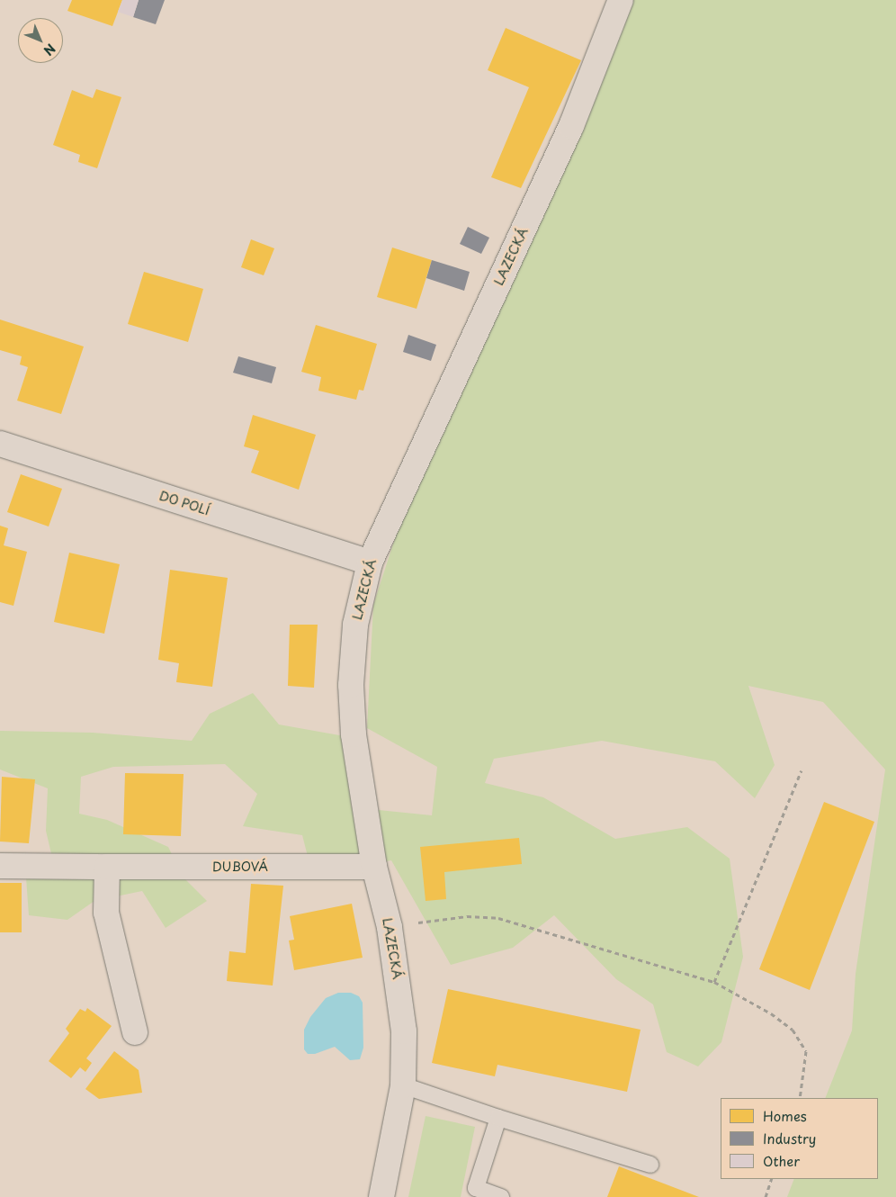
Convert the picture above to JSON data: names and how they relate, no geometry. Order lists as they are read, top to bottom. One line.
{"streets":{"street":["LAZECKÁ","DO POLÍ","DUBOVÁ"]},"crossings":[["LAZECKÁ","DO POLÍ"],["LAZECKÁ","DUBOVÁ"]],"legend":["Homes","Industry","Other"],"north":"bottom right"}
